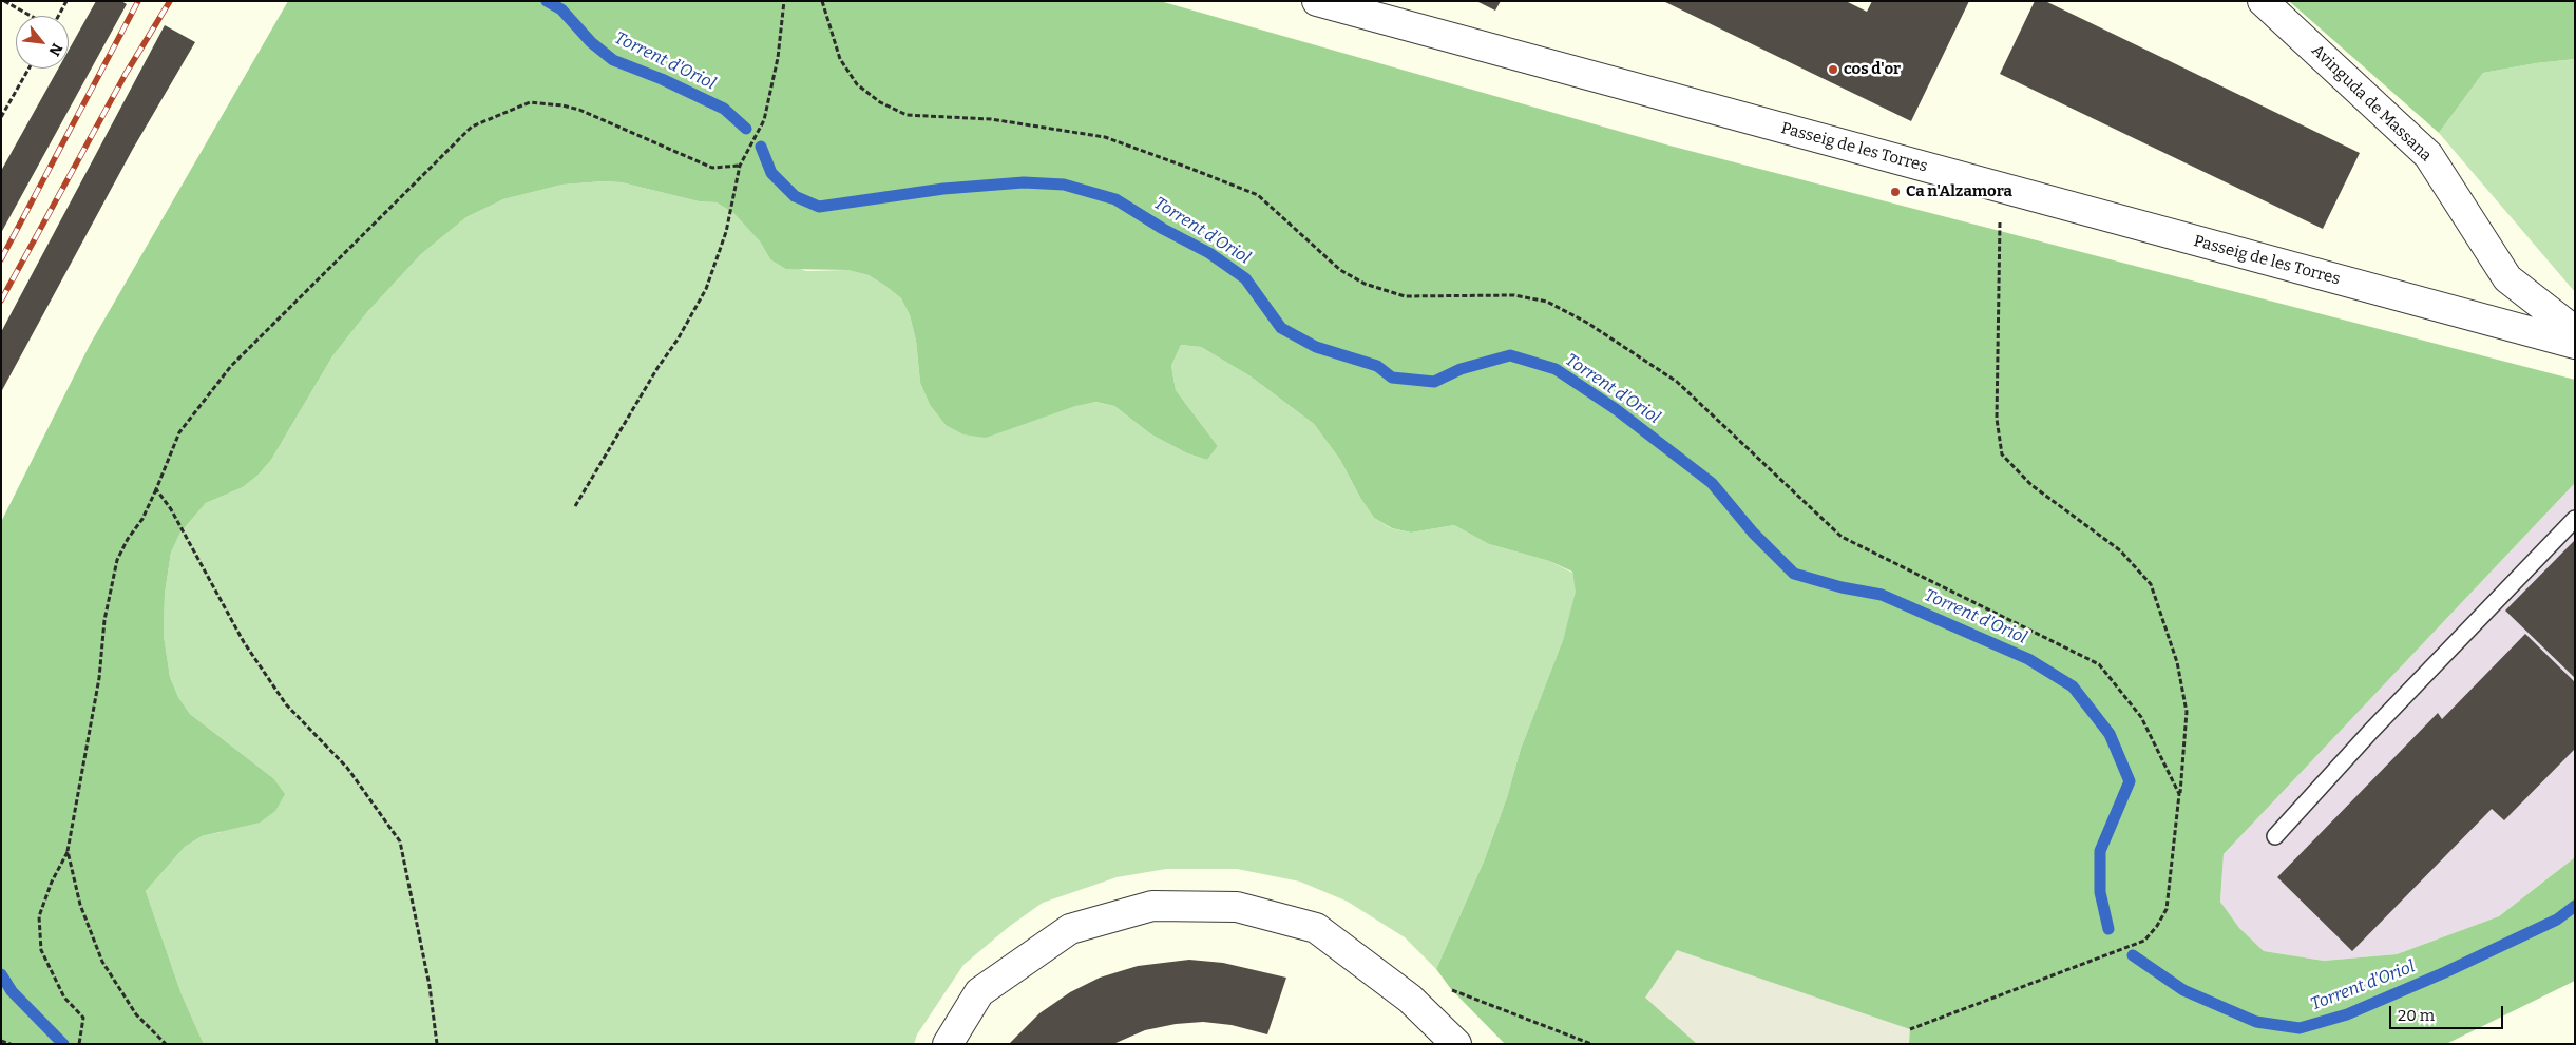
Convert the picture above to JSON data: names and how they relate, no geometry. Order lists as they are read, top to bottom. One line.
{"streets":{"street":["Avinguda de Massana","Passeig de les Torres"]},"water":["Torrent d'Oriol"],"places":["cos d'or","Ca n'Alzamora"],"scale_bar":"20 m","north":"bottom right"}
